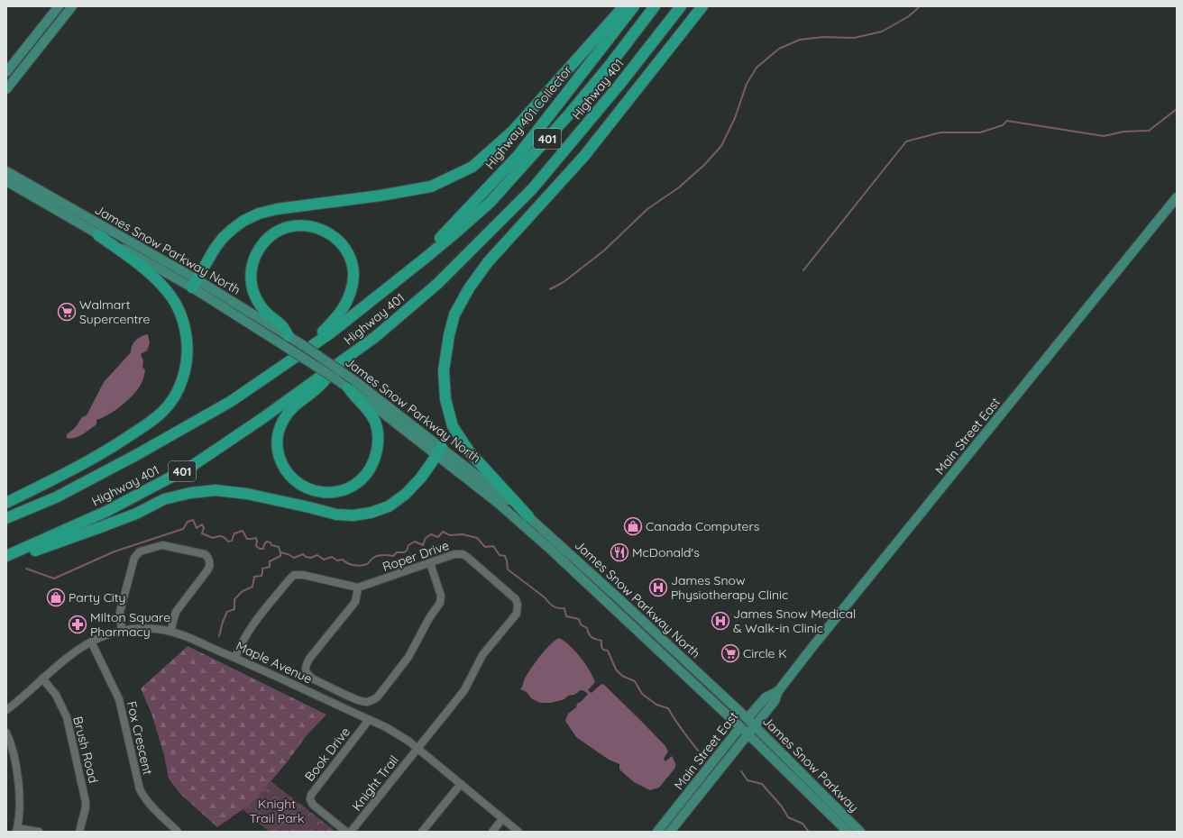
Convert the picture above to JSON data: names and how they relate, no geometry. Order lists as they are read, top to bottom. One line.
{"streets":{"highway":["Highway 401","Highway 401 Collector","401"],"main road":["James Snow Parkway North","Main Street East","James Snow Parkway"],"street":["Roper Drive","Maple Avenue","Fox Crescent","Brush Road","Book Drive","Knight Trail"]},"crossings":[["Highway 401","Highway 401 Collector"],["Highway 401","401"],["Highway 401 Collector","401"],["James Snow Parkway North","Main Street East"],["James Snow Parkway North","James Snow Parkway"],["Main Street East","James Snow Parkway"],["Roper Drive","Maple Avenue"],["Roper Drive","Knight Trail"],["Maple Avenue","Fox Crescent"],["Maple Avenue","Brush Road"],["Maple Avenue","Book Drive"],["Maple Avenue","Knight Trail"]],"parks":["Knight Trail Park"],"places":{"supermarket":["Walmart Supercentre","Circle K"],"shop":["Canada Computers","Party City"],"restaurant":["McDonald's"],"hospital":["James Snow Physiotherapy Clinic","James Snow Medical & Walk-in Clinic"],"pharmacy":["MIlton Square Pharmacy"]}}
